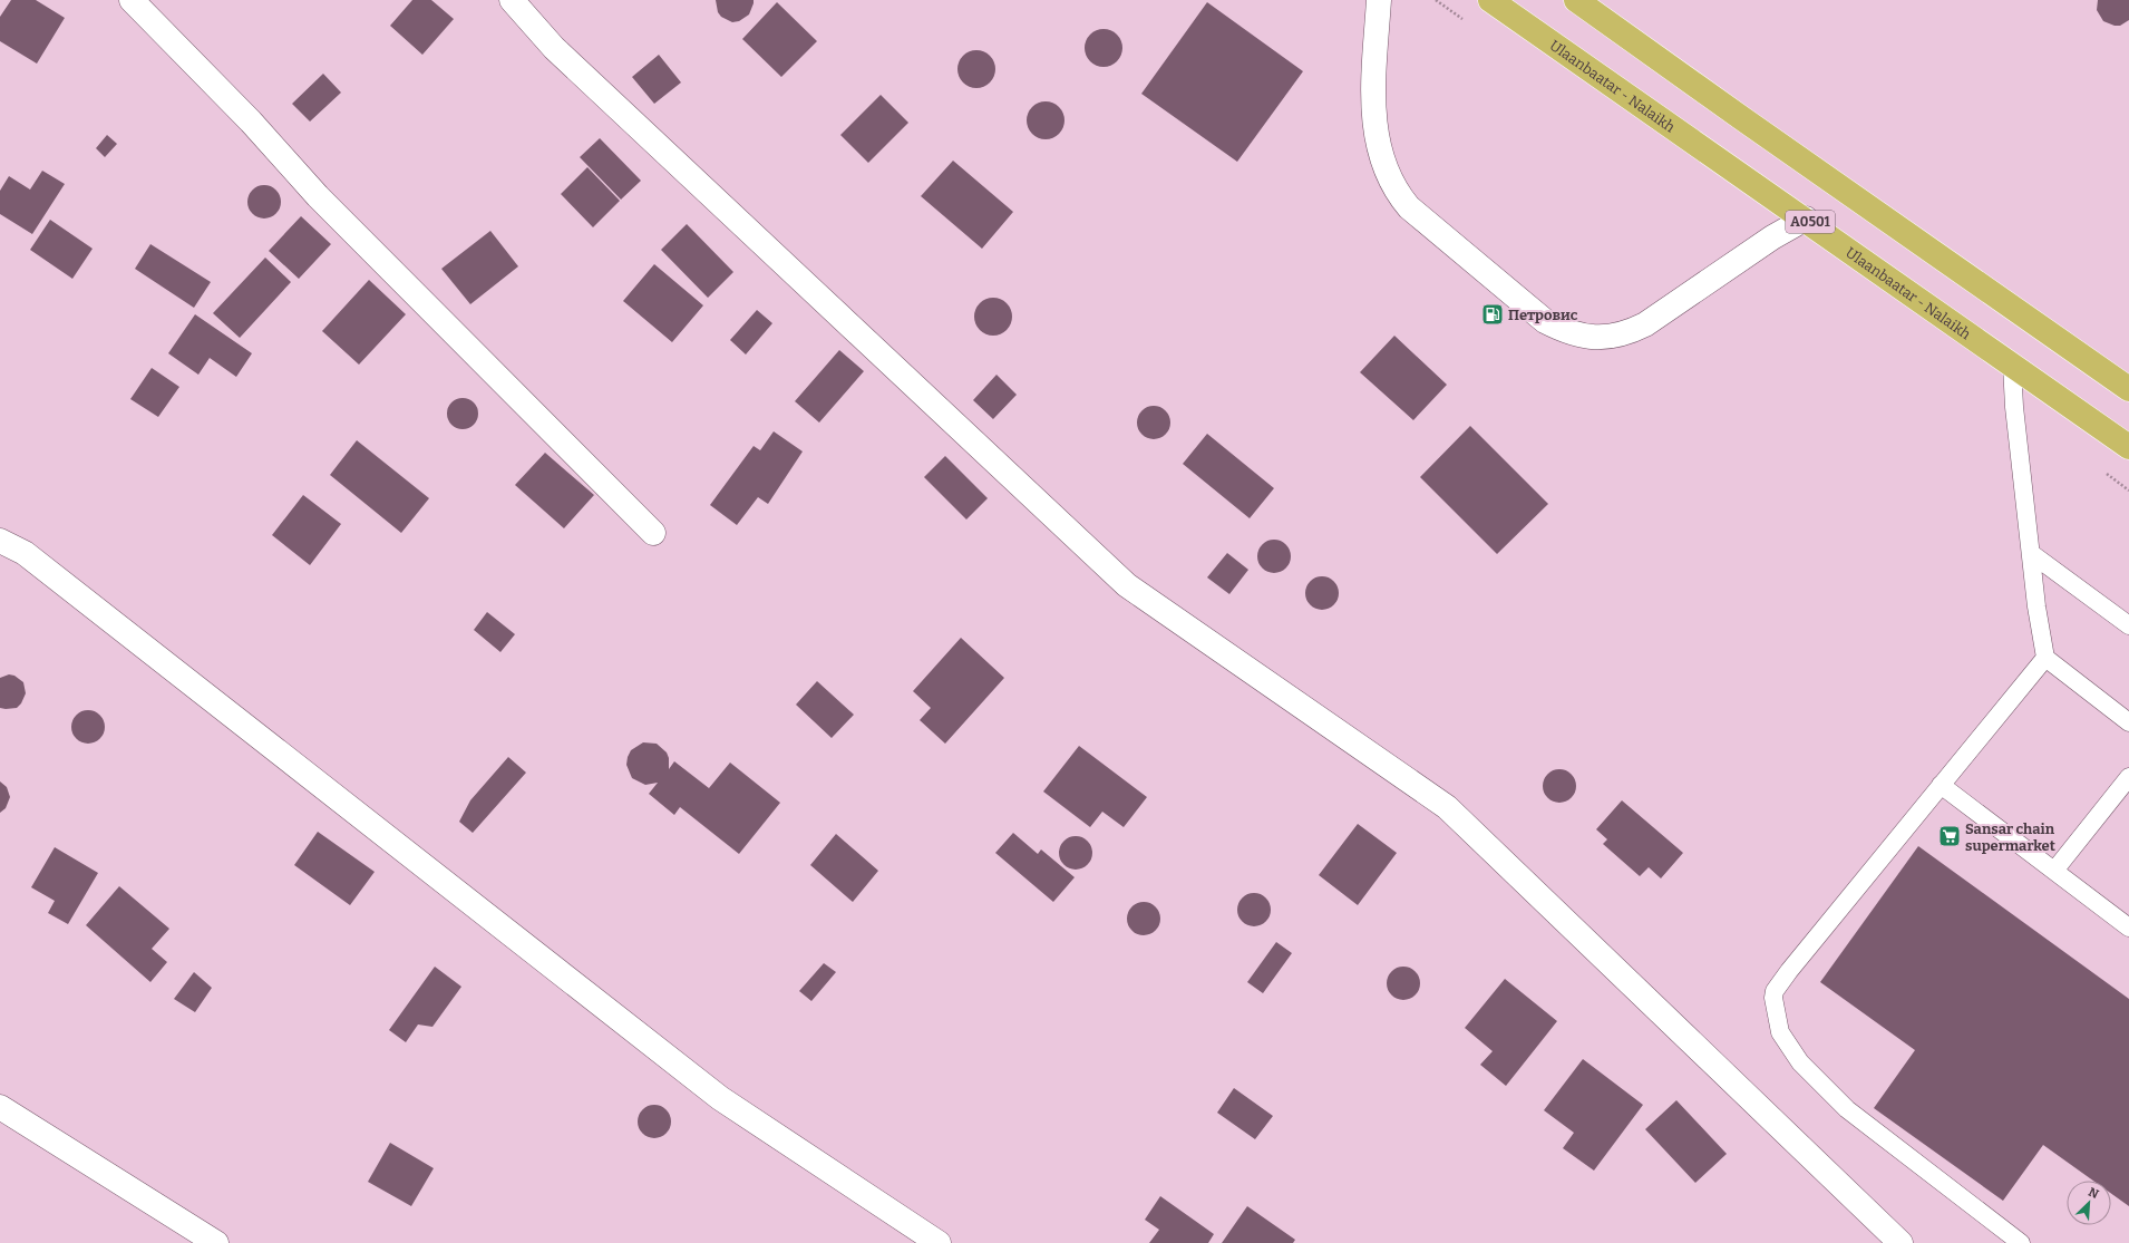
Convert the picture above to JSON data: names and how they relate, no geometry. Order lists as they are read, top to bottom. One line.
{"streets":{"highway":["Ulaanbaatar - Nalaikh","A0501"]},"places":{"fuel station":["Петровис"],"supermarket":["Sansar chain supermarket"]},"north":"top right"}
